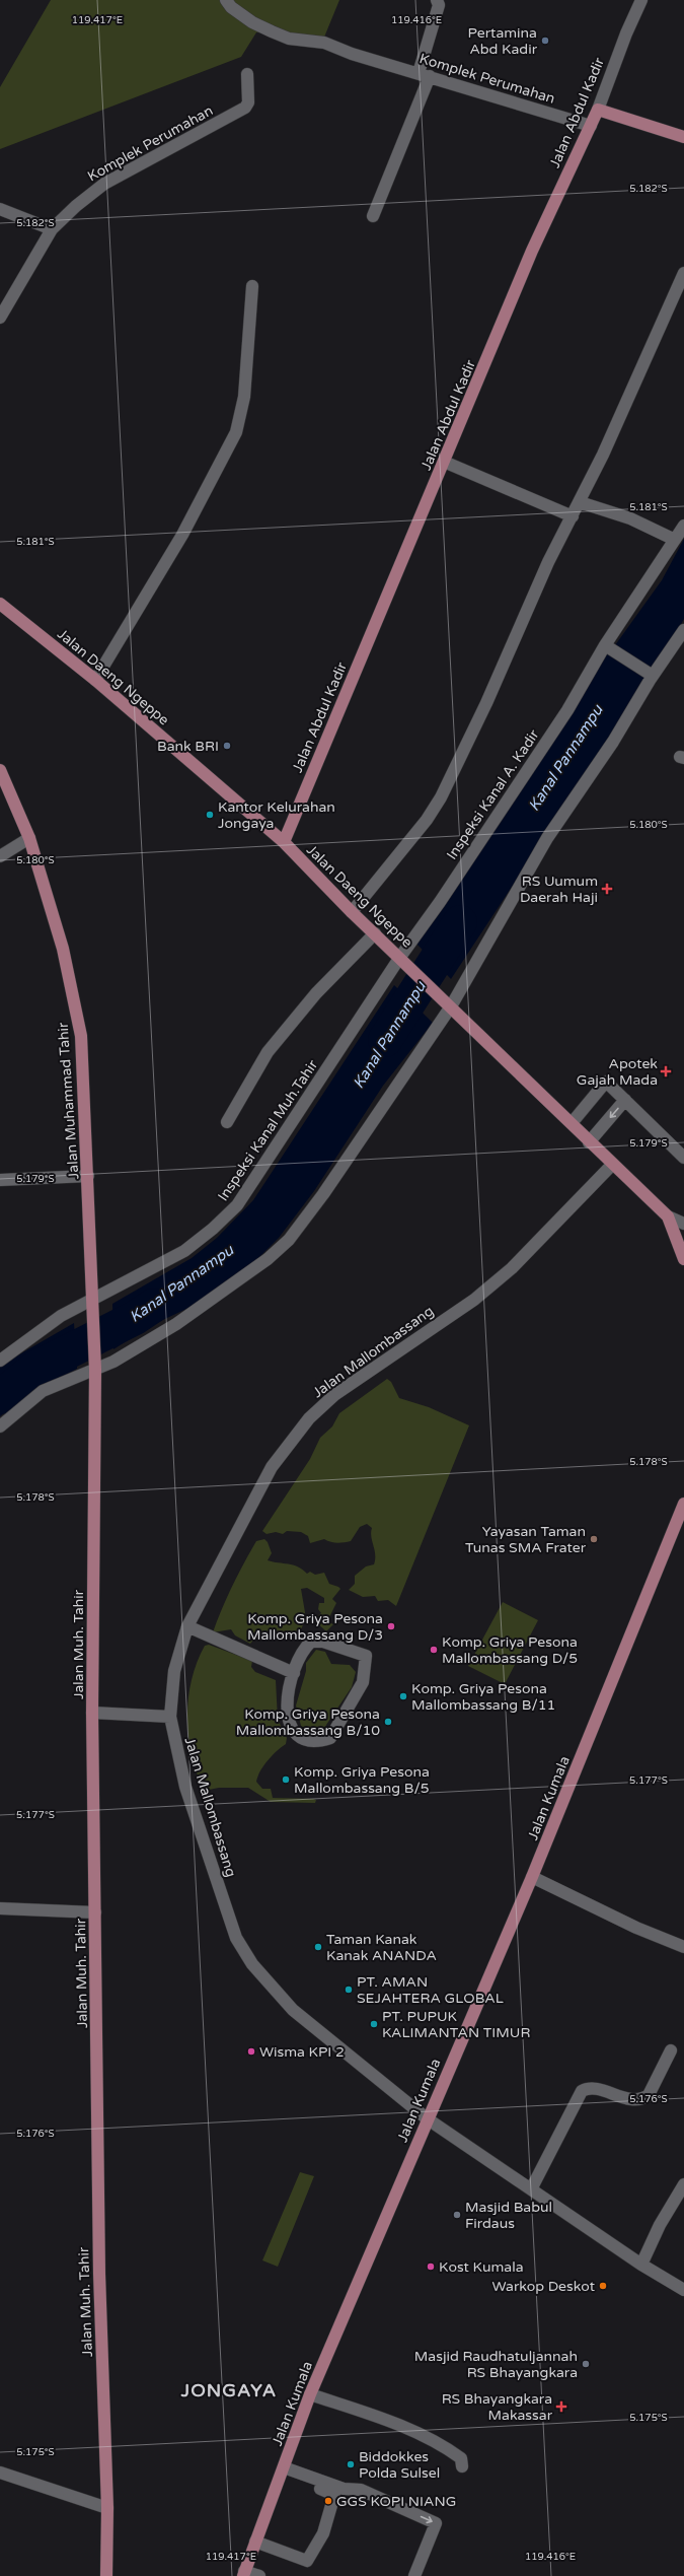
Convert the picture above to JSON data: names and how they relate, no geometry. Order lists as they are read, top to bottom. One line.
{"streets":{"main road":["Jalan Abdul Kadir","Jalan Daeng Ngeppe","Jalan Muhammad Tahir","Jalan Muh. Tahir","Jalan Kumala"],"street":["Komplek Perumahan","Inspeksi Kanal A. Kadir","Inspeksi Kanal Muh.Tahir","Jalan Mallombassang"]},"crossings":[["Komplek Perumahan","Jalan Abdul Kadir"],["Jalan Abdul Kadir","Jalan Daeng Ngeppe"],["Jalan Daeng Ngeppe","Inspeksi Kanal A. Kadir"],["Jalan Daeng Ngeppe","Inspeksi Kanal Muh.Tahir"],["Jalan Daeng Ngeppe","Jalan Mallombassang"],["Inspeksi Kanal A. Kadir","Inspeksi Kanal Muh.Tahir"],["Jalan Muhammad Tahir","Inspeksi Kanal Muh.Tahir"],["Jalan Muhammad Tahir","Jalan Muh. Tahir"],["Jalan Mallombassang","Jalan Kumala"]],"districts":["JONGAYA"],"water":["Kanal Pannampu"],"places":{"other":["Pertamina Abd Kadir","Bank BRI","Kantor Kelurahan Jongaya","Yayasan Taman Tunas SMA Frater","Komp. Griya Pesona Mallombassang D/3","Komp. Griya Pesona Mallombassang D/5","Komp. Griya Pesona Mallombassang B/11","Komp. Griya Pesona Mallombassang B/10","Komp. Griya Pesona Mallombassang B/5","Taman Kanak Kanak ANANDA","PT. AMAN SEJAHTERA GLOBAL","PT. PUPUK KALIMANTAN TIMUR","Wisma KPI 2","Masjid Babul Firdaus","Kost Kumala","Warkop Deskot","Masjid Raudhatuljannah RS Bhayangkara","Biddokkes Polda Sulsel","GGS KOPI NIANG"],"health":["RS Uumum Daerah Haji","Apotek Gajah Mada","RS Bhayangkara Makassar"]},"coordinates":["119.417°E","119.416°E","5.182°S","5.181°S","5.180°S","5.179°S","5.178°S","5.177°S","5.176°S","5.175°S"]}
